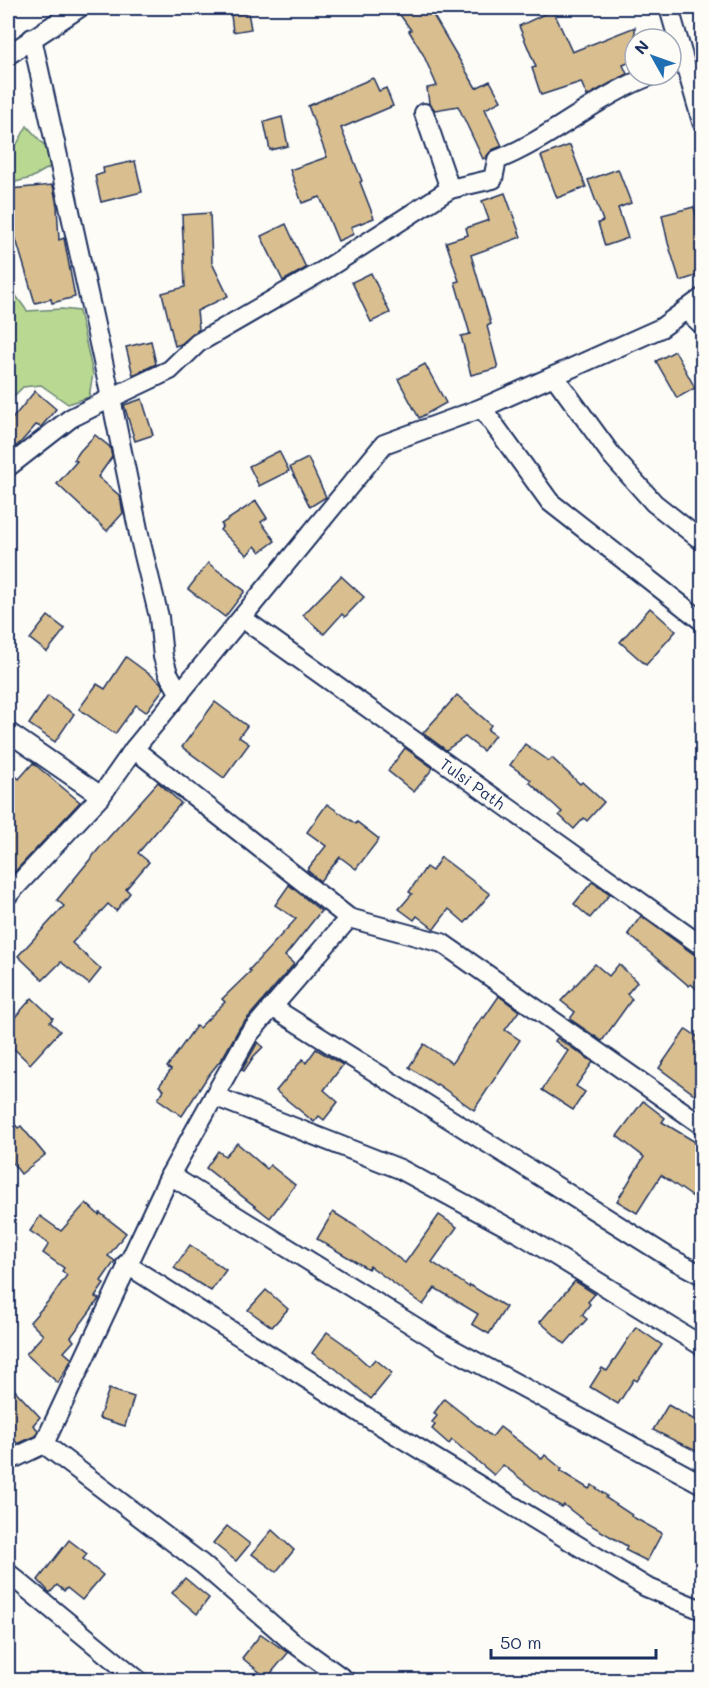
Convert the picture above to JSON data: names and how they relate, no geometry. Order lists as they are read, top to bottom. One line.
{"streets":{"street":["Tulsi Path"]},"scale_bar":"50 m","north":"top left"}
